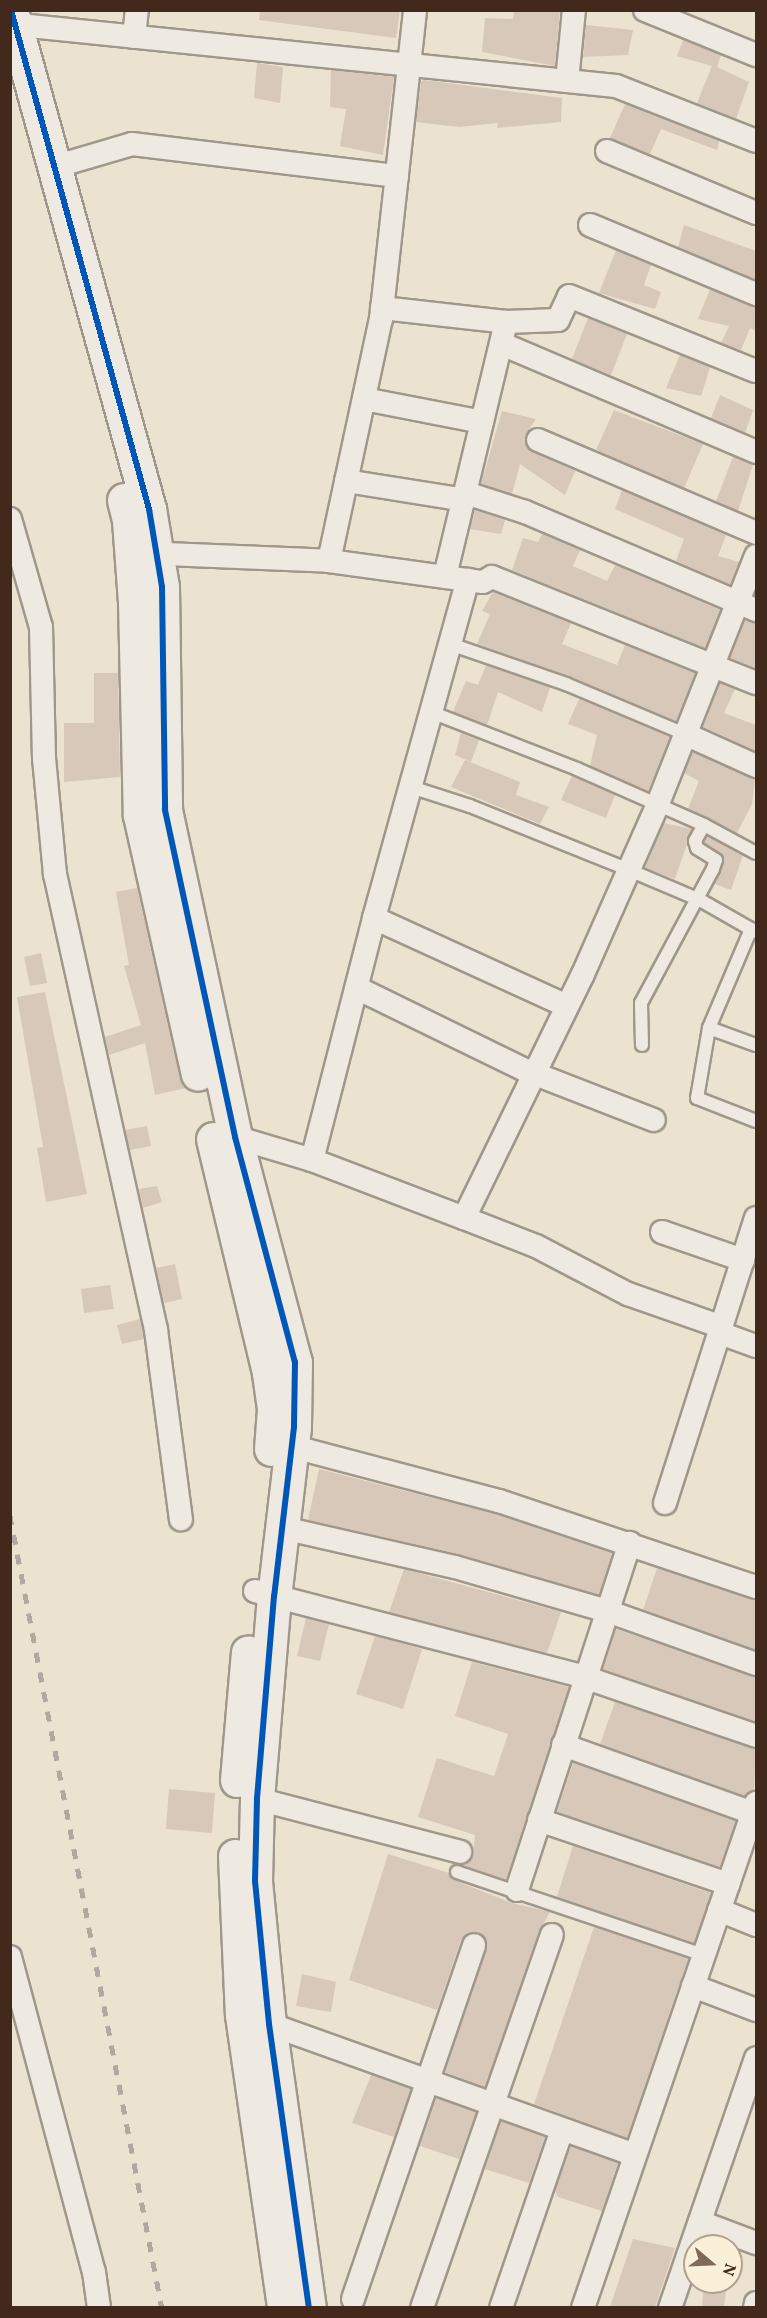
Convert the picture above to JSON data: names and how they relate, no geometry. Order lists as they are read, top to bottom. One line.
{"north":"right"}
